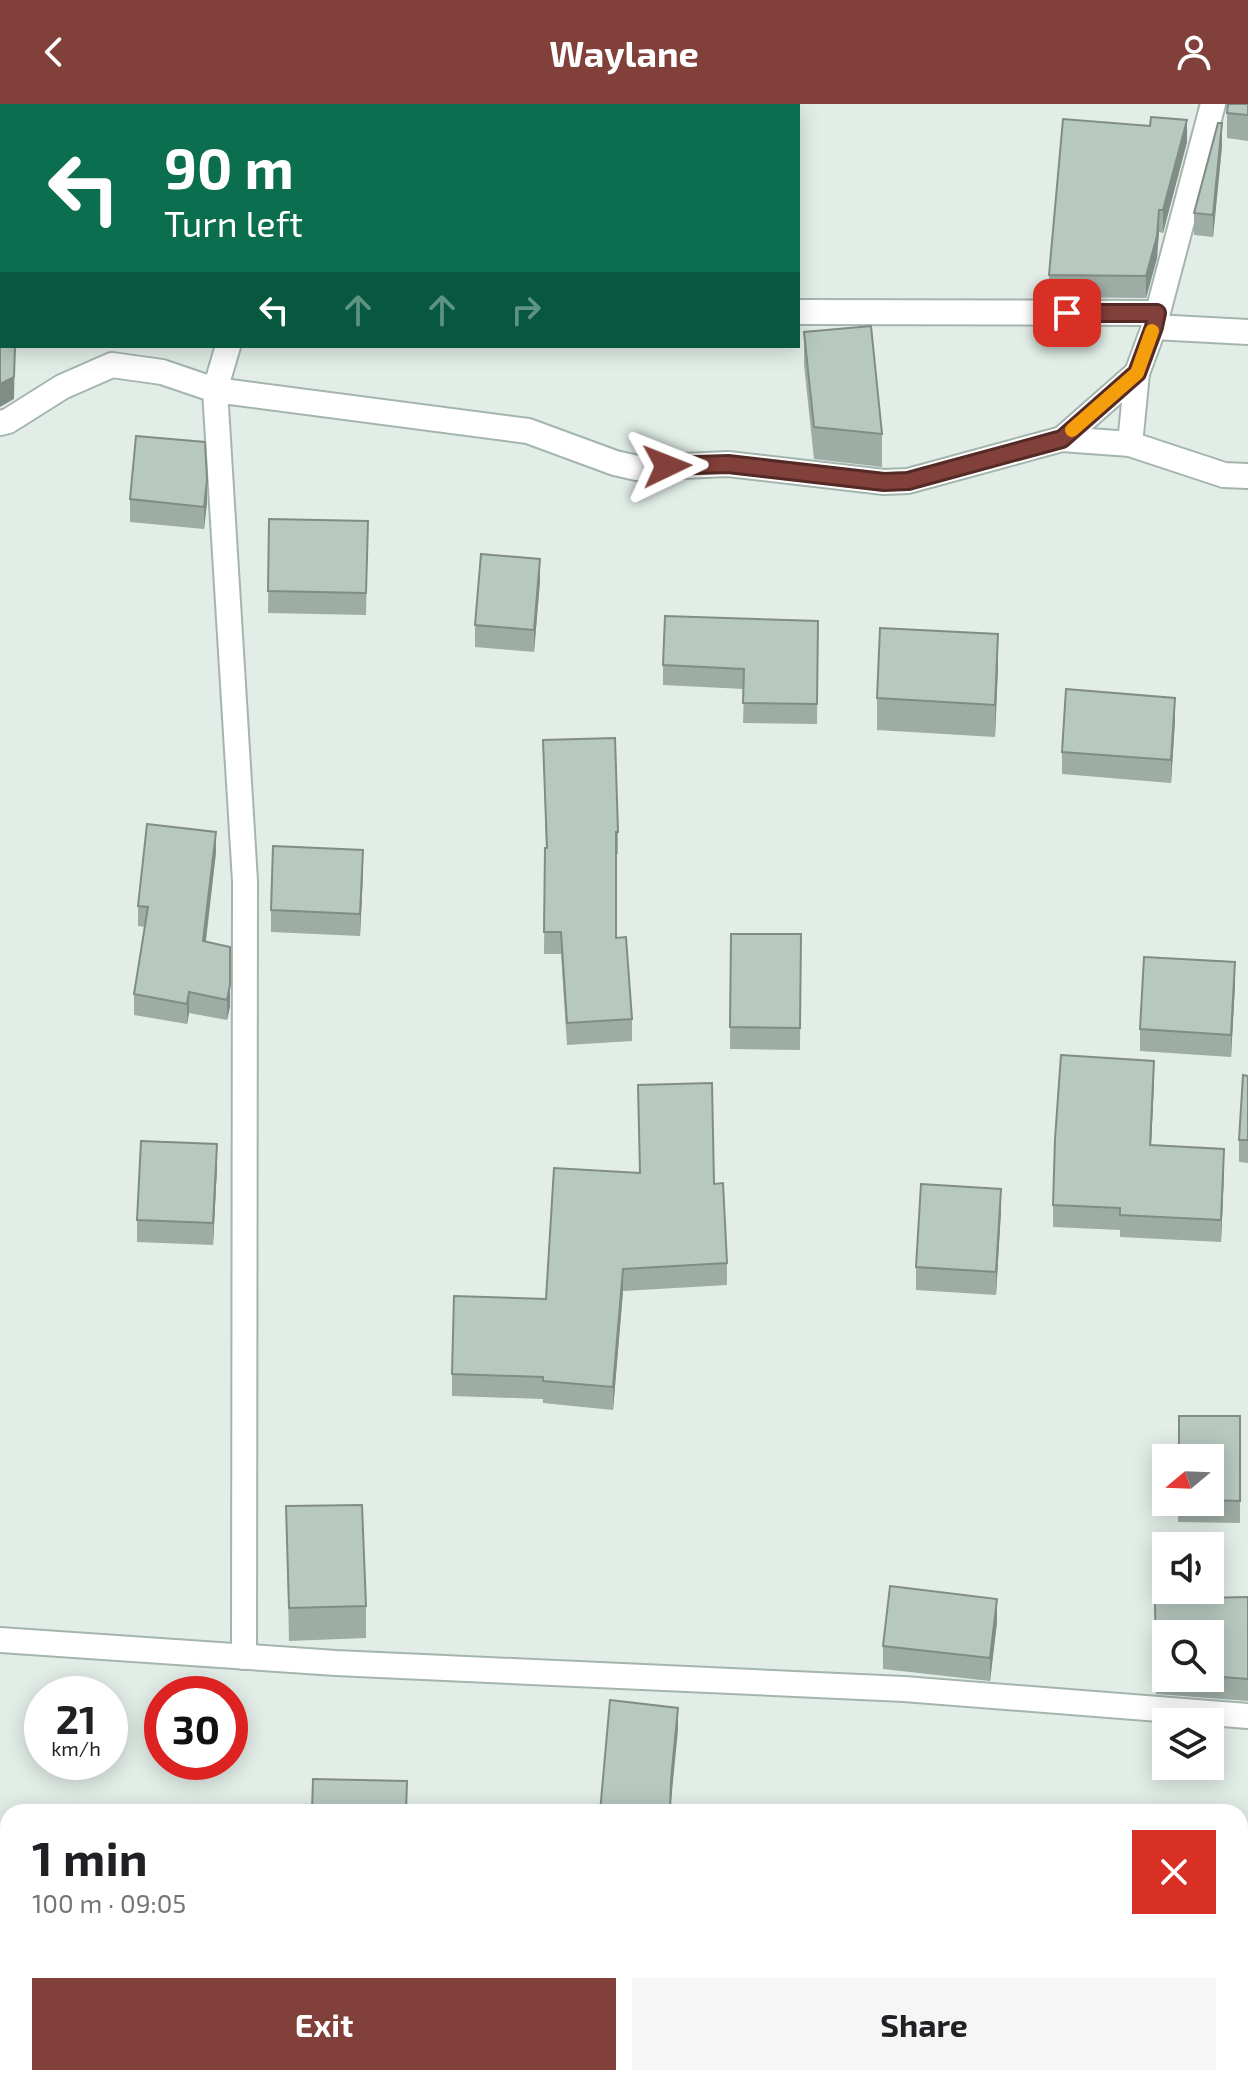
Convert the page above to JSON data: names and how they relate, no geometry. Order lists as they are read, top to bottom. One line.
{"north":"left","page":{"header":"Waylane","turn":["90 m","Turn left"],"speed":"21 km/h","limit":"30","heading":["1 min","100 m · 09:05"],"buttons":["Exit","Share"]}}
